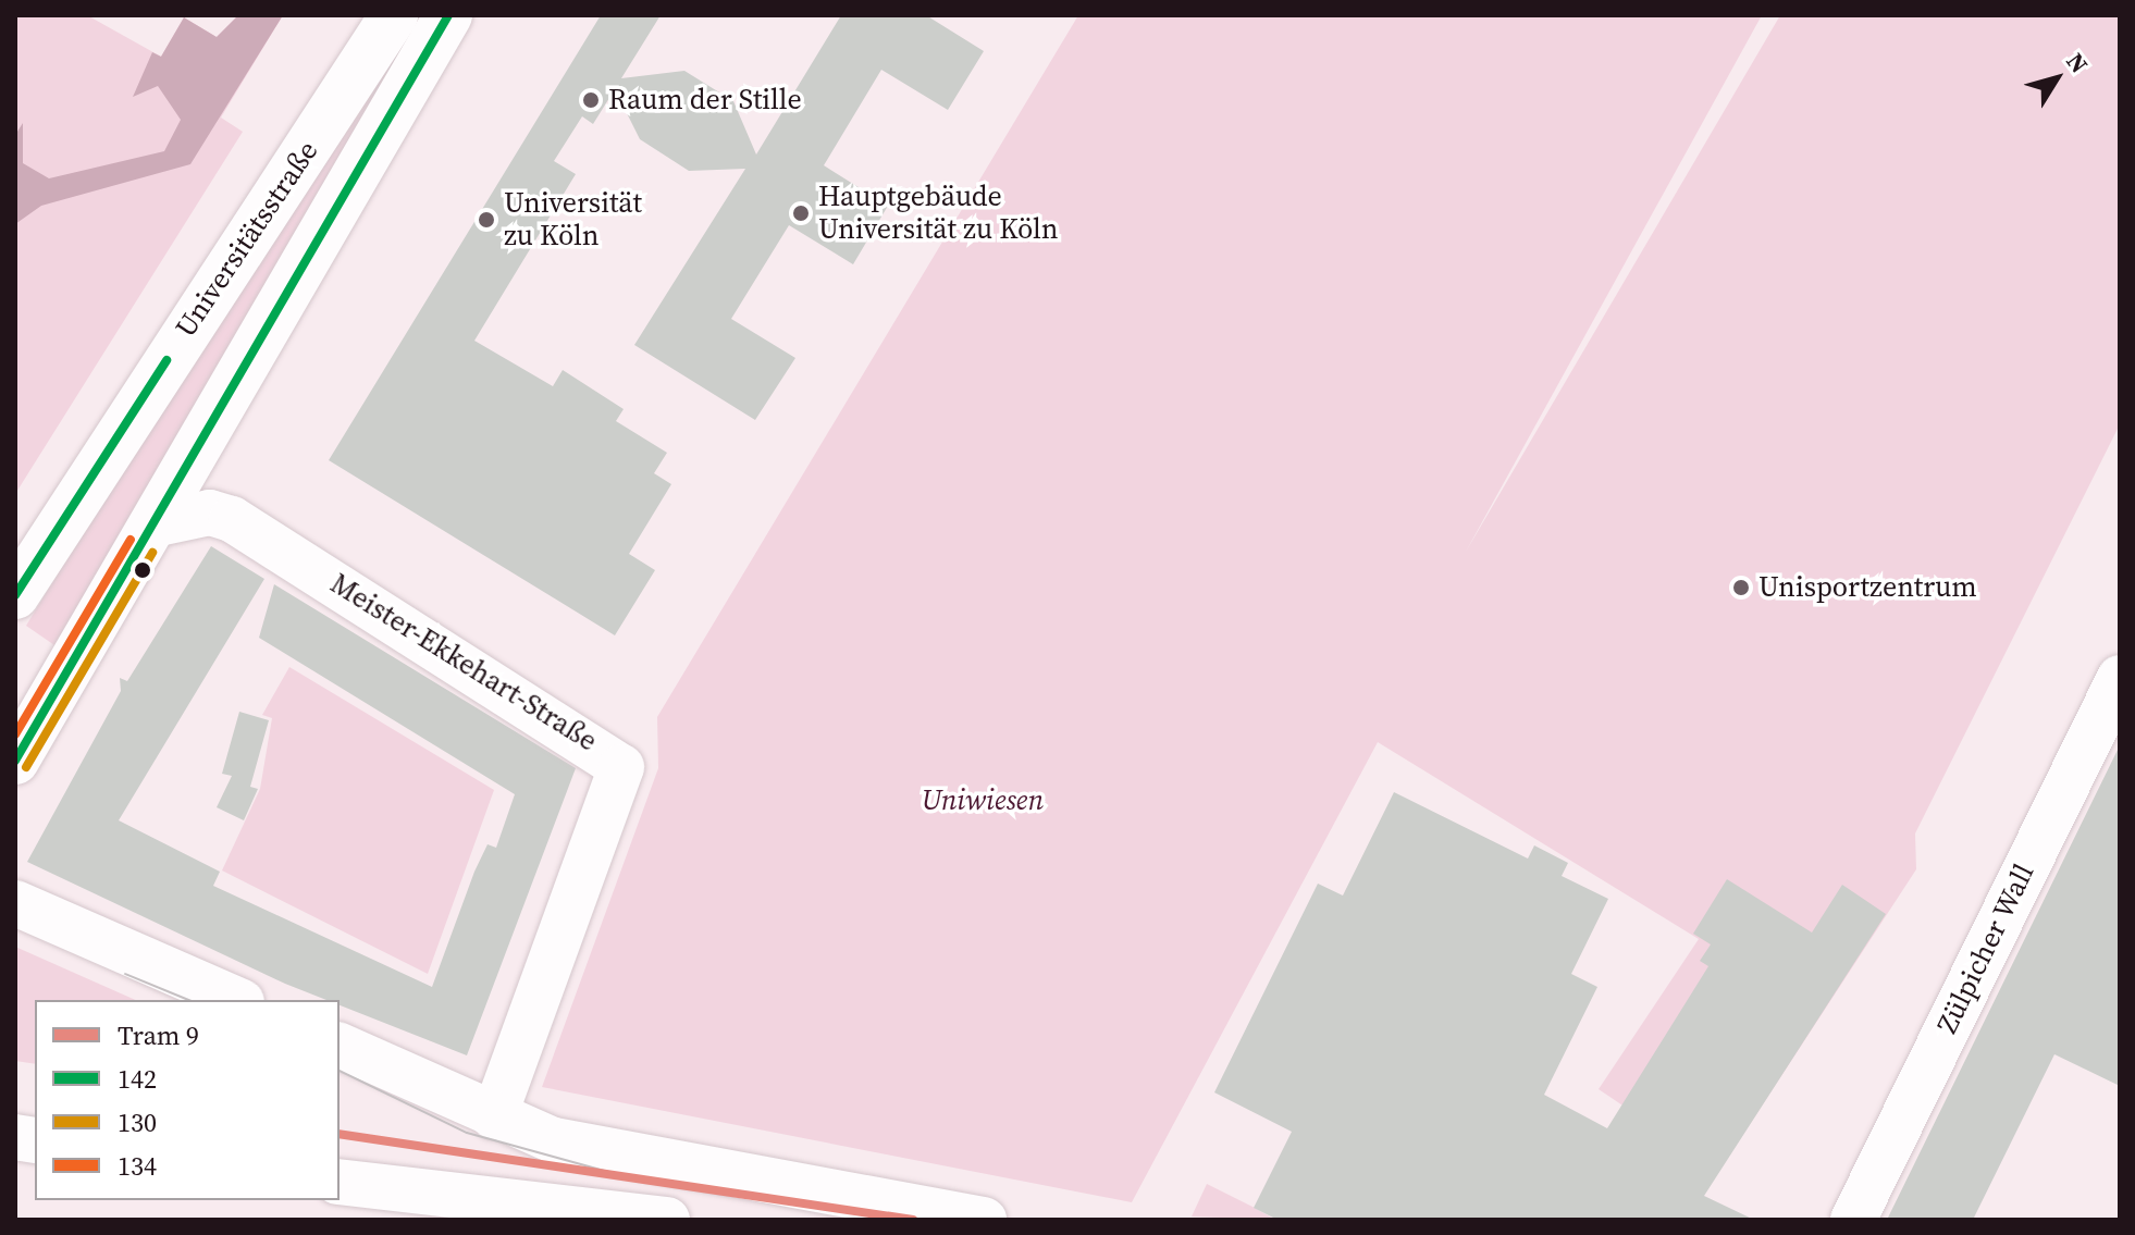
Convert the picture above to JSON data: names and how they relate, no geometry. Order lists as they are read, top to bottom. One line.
{"streets":{"main road":["Universitätsstraße"],"street":["Meister-Ekkehart-Straße","Zülpicher Wall"]},"crossings":[["Universitätsstraße","Meister-Ekkehart-Straße"]],"parks":["Uniwiesen"],"places":["Raum der Stille","Hauptgebäude Universität zu Köln","Universität zu Köln","Unisportzentrum"],"lines":["transit line 142","transit line 134","transit line 130","tram line 9"],"legend":["Tram 9","142","130","134"],"north":"top right"}
